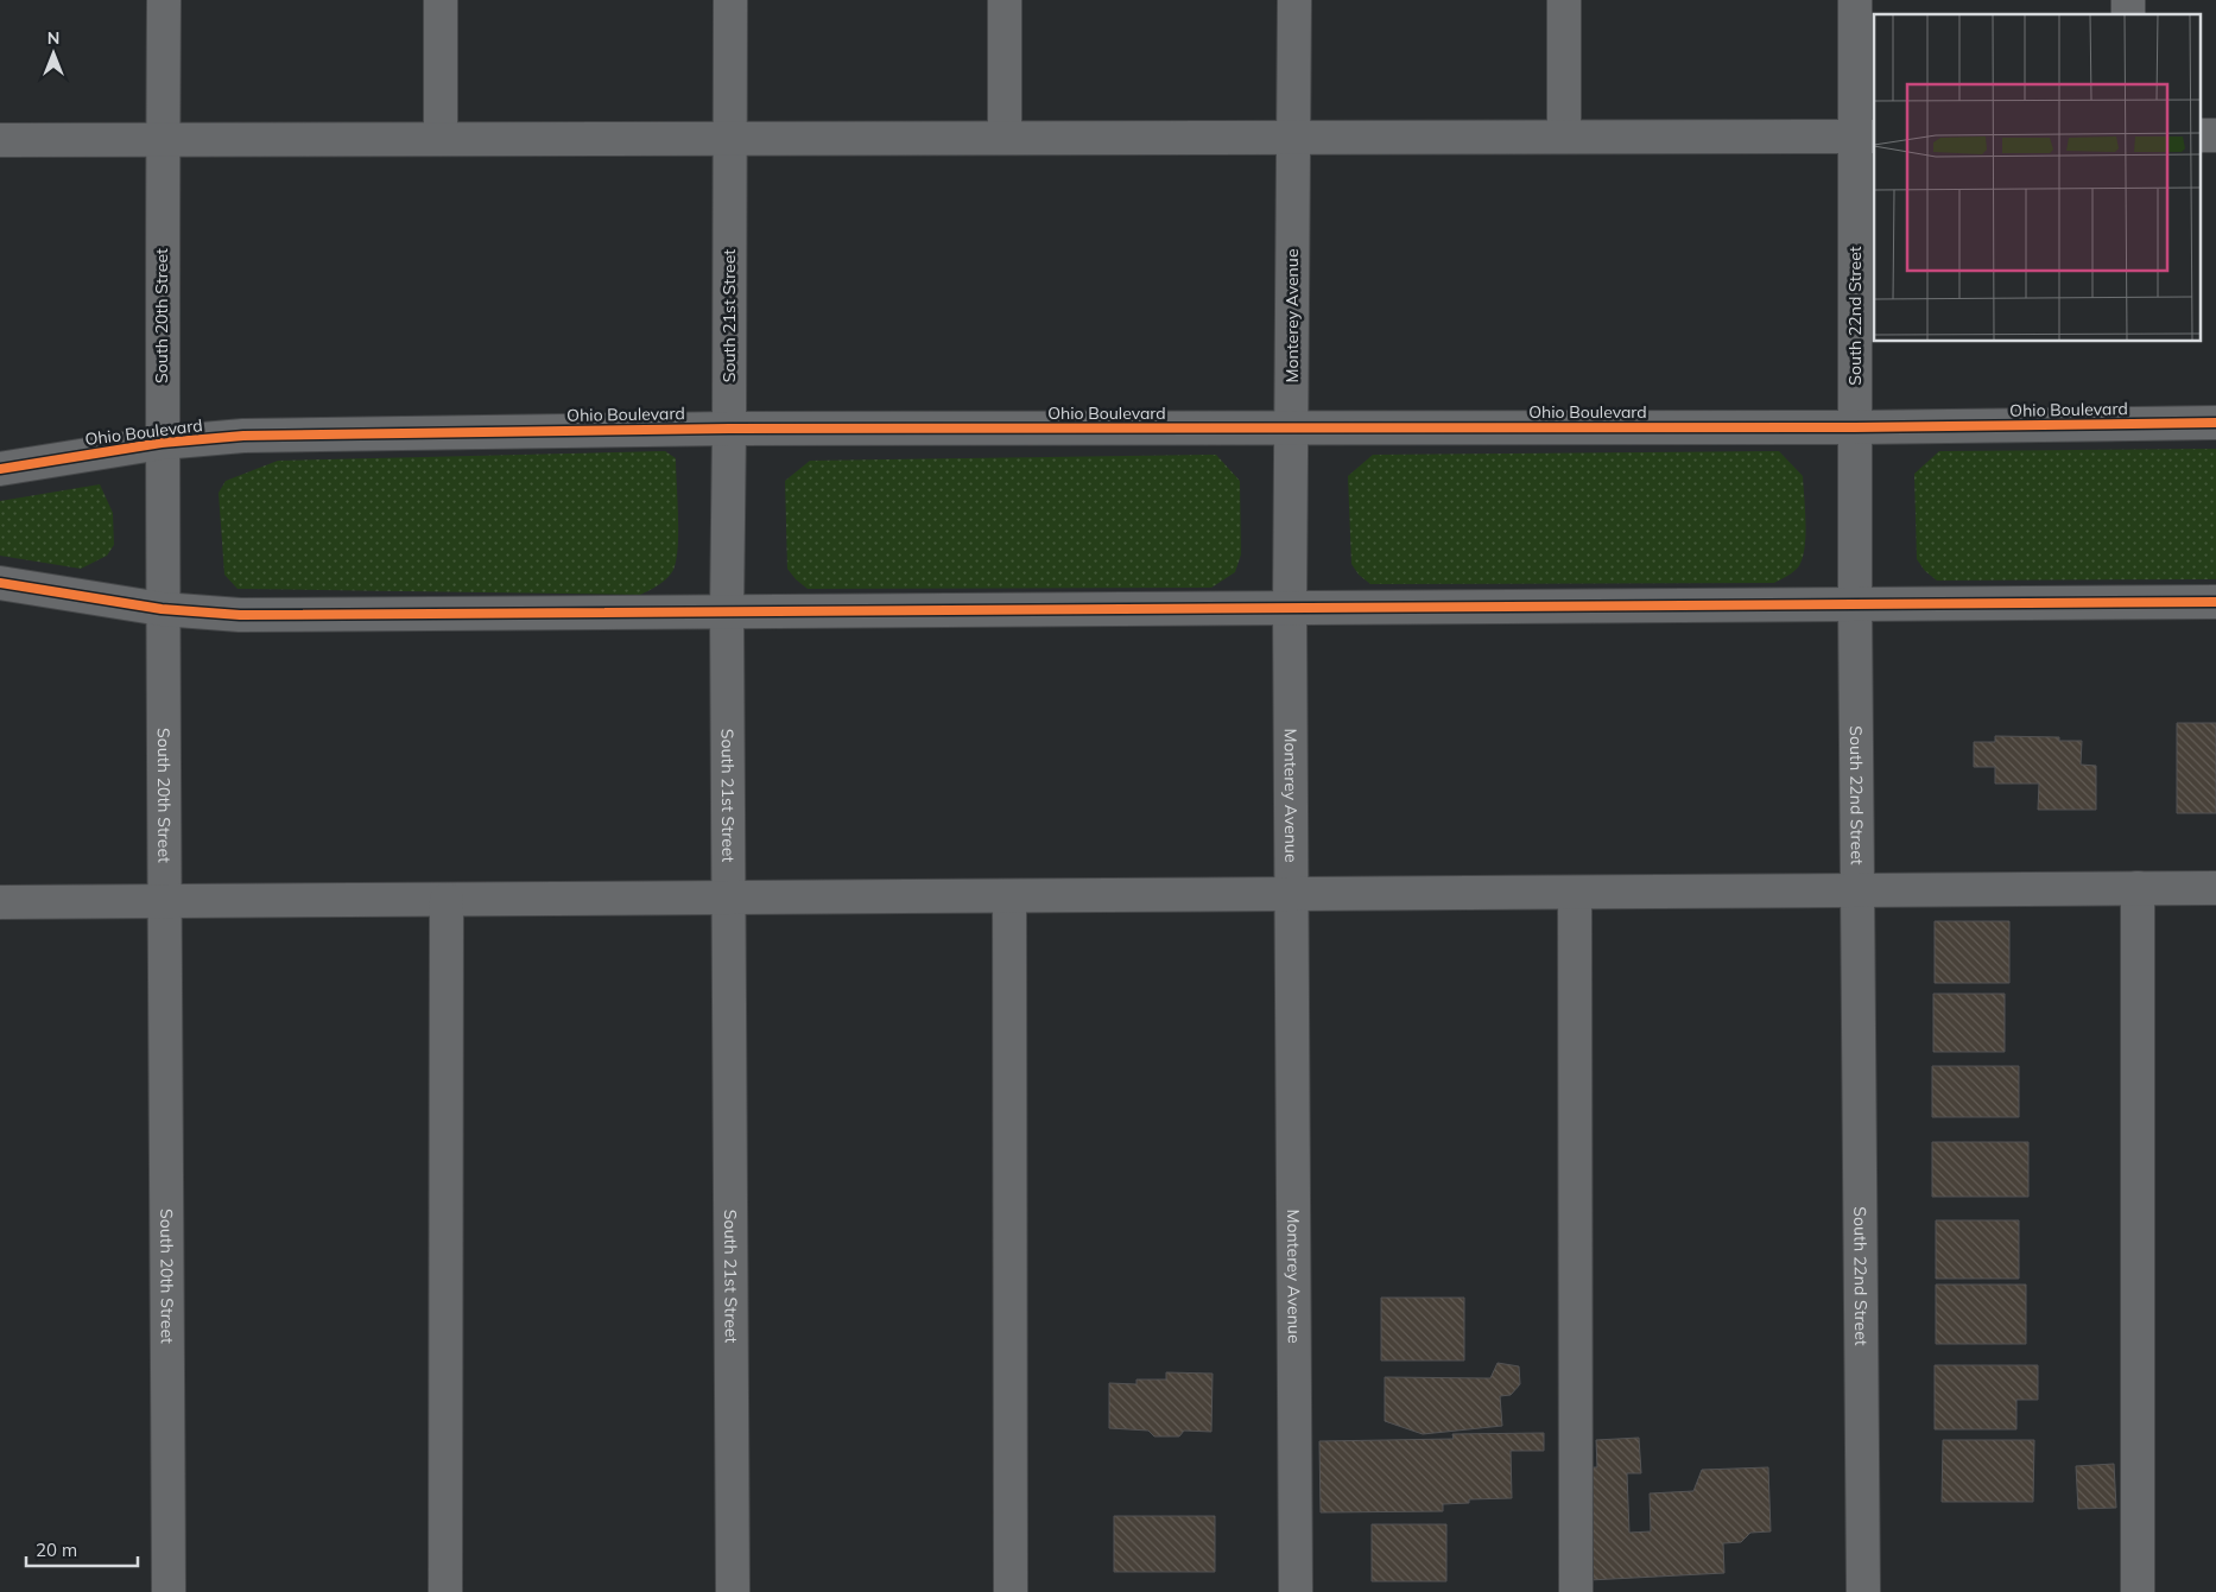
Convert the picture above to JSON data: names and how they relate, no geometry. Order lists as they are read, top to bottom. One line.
{"streets":{"street":["South 20th Street","South 21st Street","Monterey Avenue","South 22nd Street","Ohio Boulevard"]},"crossings":[["South 20th Street","Ohio Boulevard"],["South 21st Street","Ohio Boulevard"],["Monterey Avenue","Ohio Boulevard"],["South 22nd Street","Ohio Boulevard"]],"scale_bar":"20 m","north":"top"}
